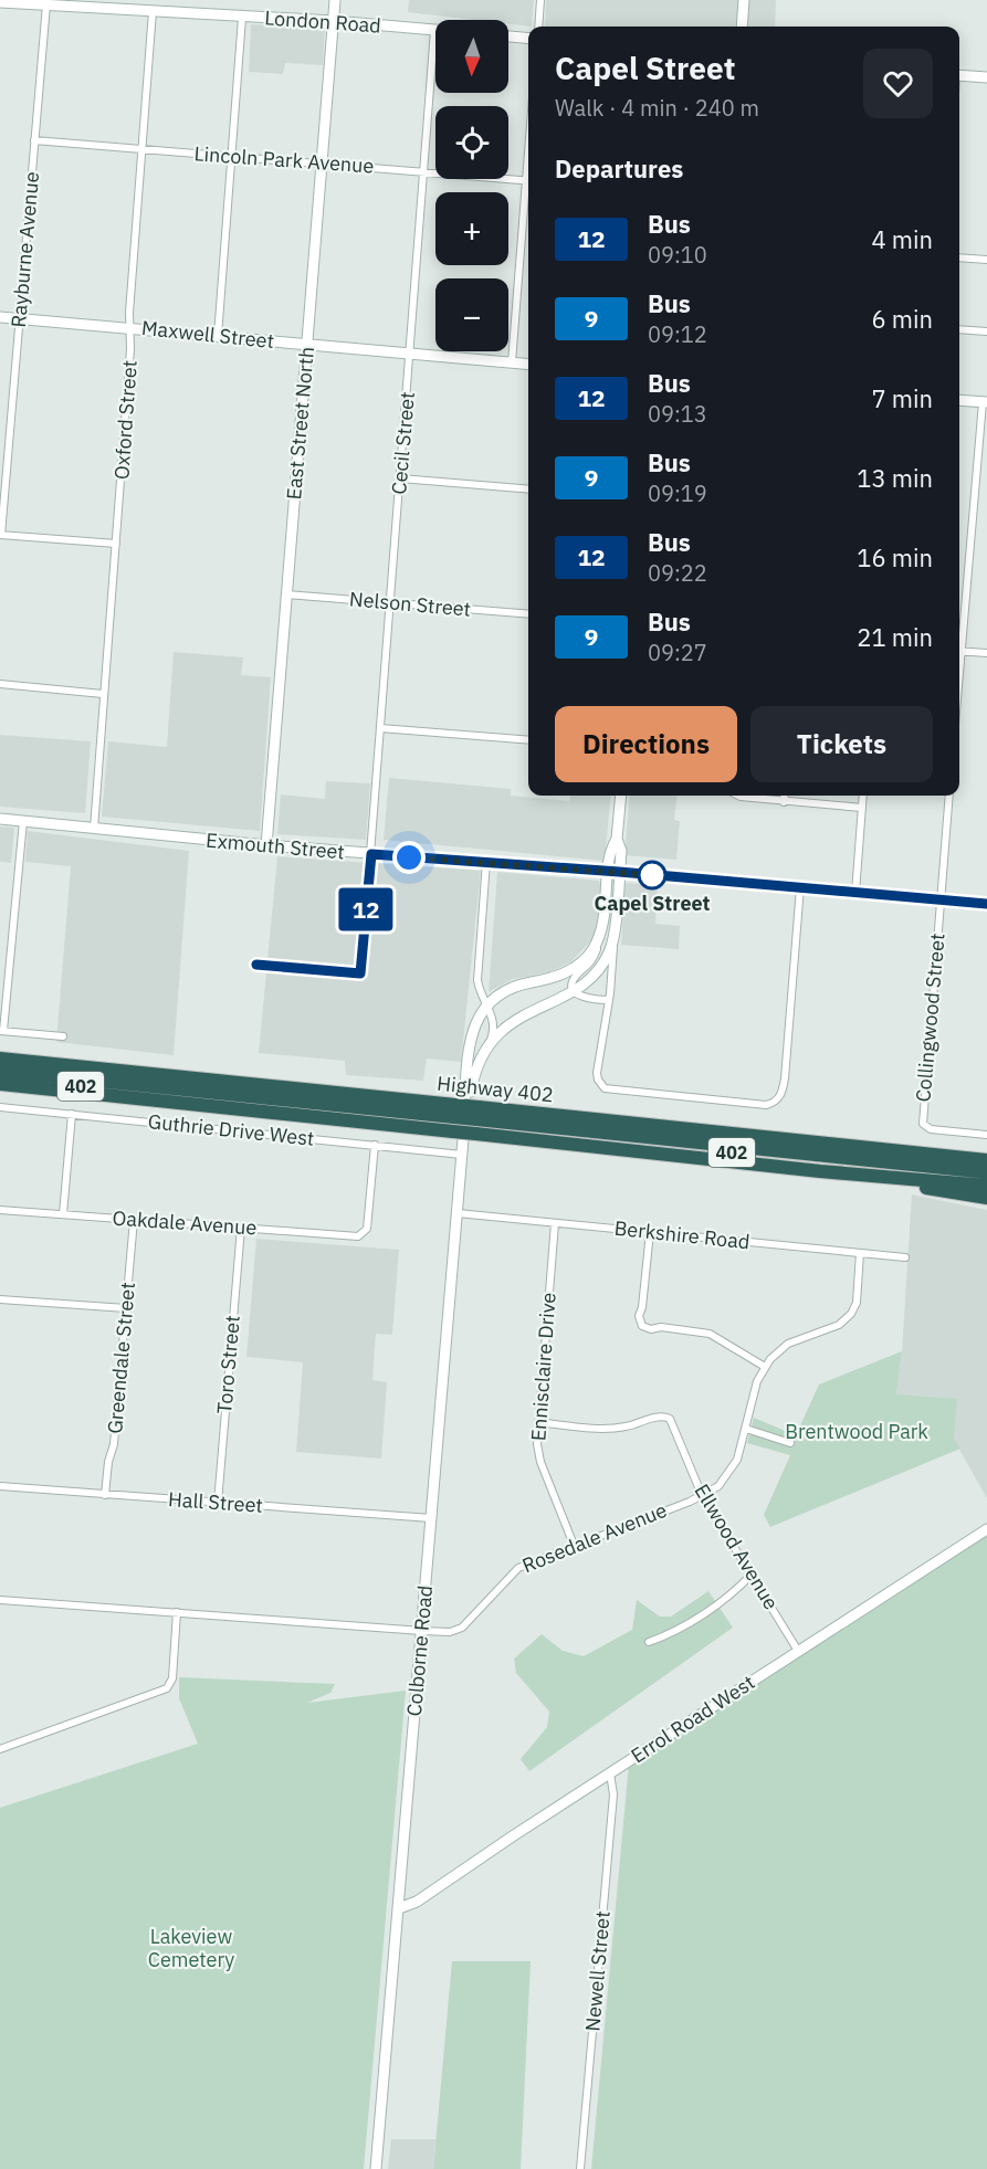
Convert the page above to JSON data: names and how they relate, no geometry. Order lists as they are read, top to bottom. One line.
{"streets":{"highway":["402","Highway 402"],"street":["London Road","Lincoln Park Avenue","Rayburne Avenue","Maxwell Street","Oxford Street","East Street North","Cecil Street","Nelson Street","Exmouth Street","Collingwood Street","Guthrie Drive West","Oakdale Avenue","Berkshire Road","Greendale Street","Toro Street","Ennisclaire Drive","Hall Street","Rosedale Avenue","Ellwood Avenue","Colborne Road","Errol Road West","Newell Street"]},"crossings":[["London Road","Rayburne Avenue"],["London Road","Oxford Street"],["London Road","East Street North"],["London Road","Cecil Street"],["Lincoln Park Avenue","Rayburne Avenue"],["Lincoln Park Avenue","Oxford Street"],["Lincoln Park Avenue","East Street North"],["Lincoln Park Avenue","Cecil Street"],["Rayburne Avenue","Maxwell Street"],["Maxwell Street","Oxford Street"],["Maxwell Street","East Street North"],["Maxwell Street","Cecil Street"],["Oxford Street","Exmouth Street"],["East Street North","Nelson Street"],["East Street North","Exmouth Street"],["Cecil Street","Nelson Street"],["Cecil Street","Exmouth Street"],["Exmouth Street","Collingwood Street"],["Exmouth Street","Colborne Road"],["Highway 402","Colborne Road"],["Guthrie Drive West","Oakdale Avenue"],["Guthrie Drive West","Colborne Road"],["Oakdale Avenue","Greendale Street"],["Oakdale Avenue","Toro Street"],["Berkshire Road","Ennisclaire Drive"],["Berkshire Road","Rosedale Avenue"],["Berkshire Road","Colborne Road"],["Greendale Street","Hall Street"],["Toro Street","Hall Street"],["Ennisclaire Drive","Rosedale Avenue"],["Ennisclaire Drive","Ellwood Avenue"],["Hall Street","Colborne Road"],["Rosedale Avenue","Ellwood Avenue"],["Rosedale Avenue","Colborne Road"],["Ellwood Avenue","Errol Road West"],["Colborne Road","Errol Road West"],["Errol Road West","Newell Street"]],"parks":["Brentwood Park","Lakeview Cemetery"],"places":["Capel Street"],"lines":["bus line 12"],"north":"bottom","page":{"on_map":"12","map_buttons":["+","−"],"heading":[["Capel Street","Walk · 4 min · 240 m"],"Departures"],"list":[{"mark":"12","name":"Bus","note":"09:10","value":"4 min"},{"mark":"9","name":"Bus","note":"09:12","value":"6 min"},{"mark":"12","name":"Bus","note":"09:13","value":"7 min"},{"mark":"9","name":"Bus","note":"09:19","value":"13 min"},{"mark":"12","name":"Bus","note":"09:22","value":"16 min"},{"mark":"9","name":"Bus","note":"09:27","value":"21 min"}],"buttons":["Directions","Tickets"]}}
